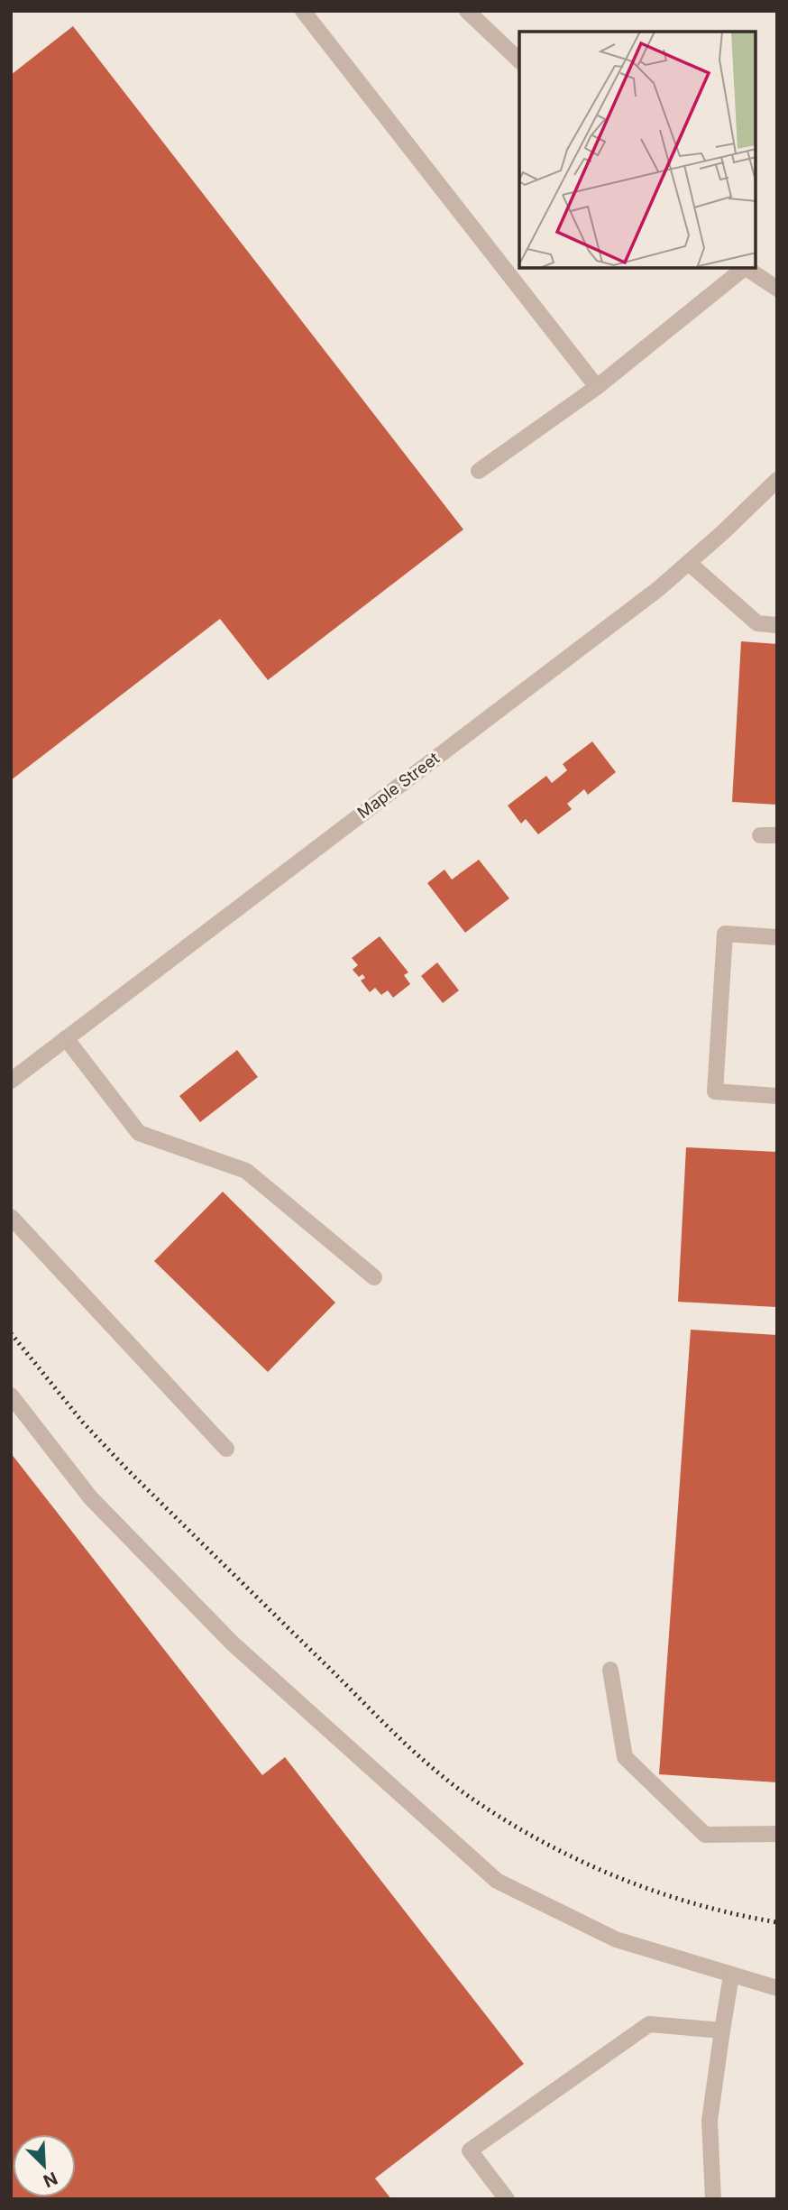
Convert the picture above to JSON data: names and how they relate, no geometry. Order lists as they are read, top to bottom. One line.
{"streets":{"street":["Maple Street"]},"north":"bottom right"}
